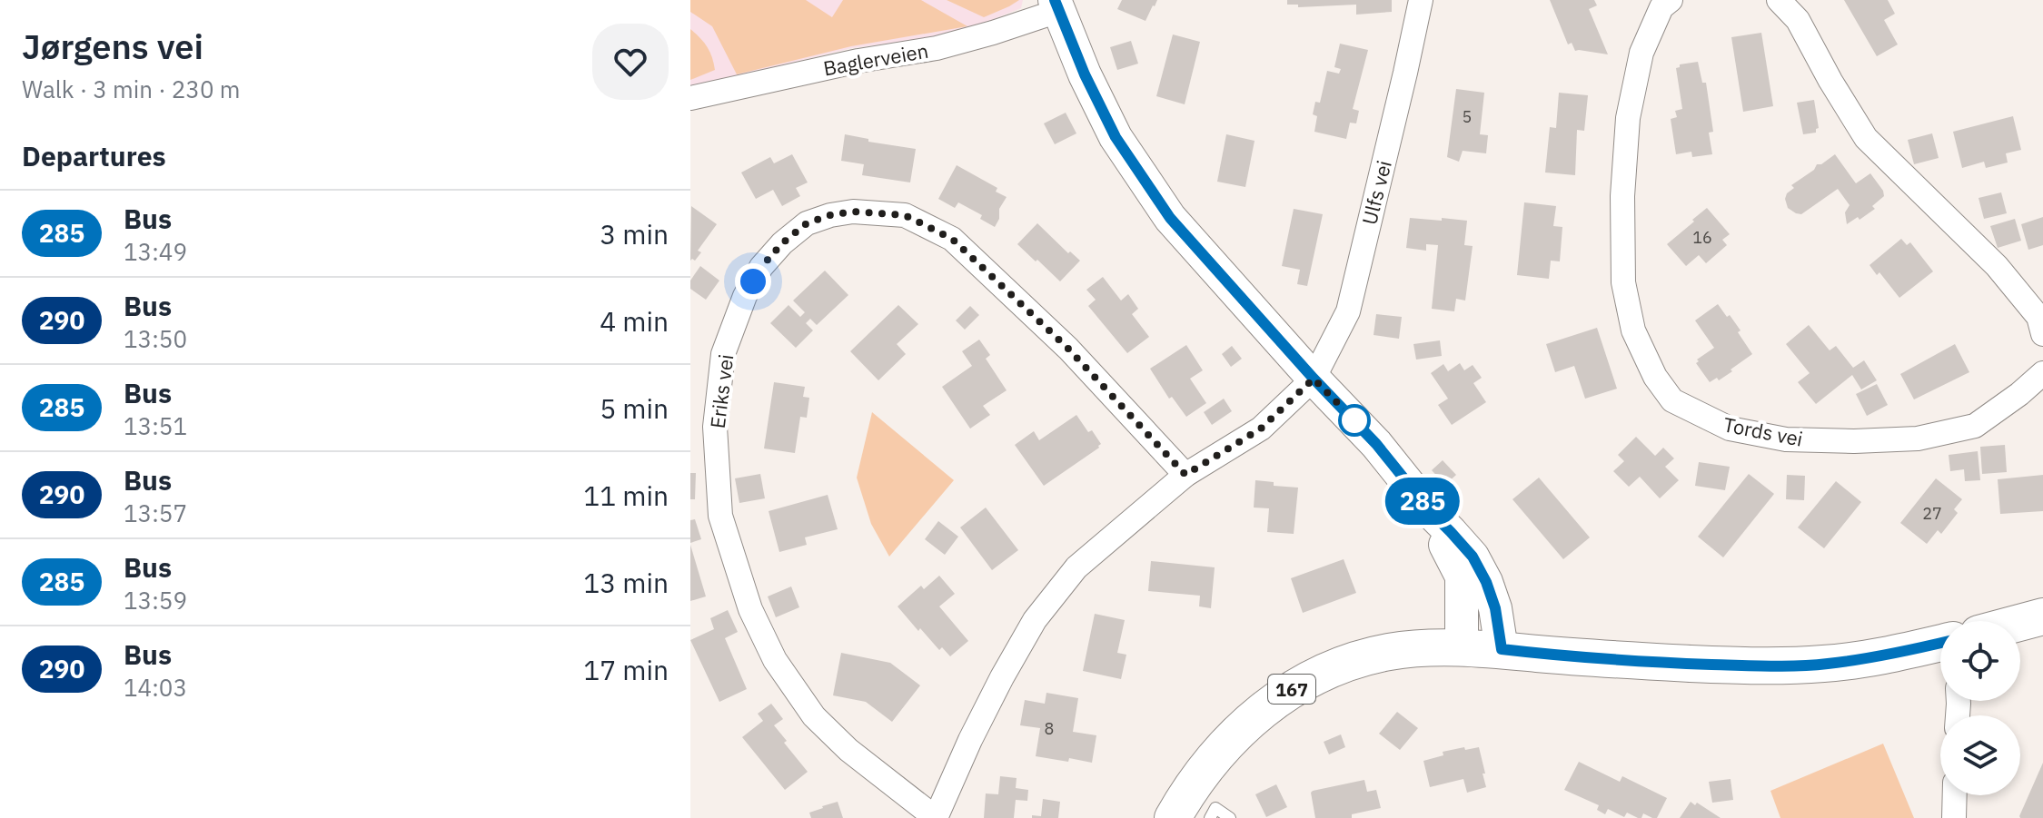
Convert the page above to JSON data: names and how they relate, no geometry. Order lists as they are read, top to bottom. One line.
{"streets":{"main road":["167"],"street":["Baglerveien","Ulfs vei","Eriks vei","Tords vei"]},"crossings":[["Ulfs vei","Eriks vei"]],"lines":["bus line 285"],"house_numbers":["5","16","27","8"],"page":{"heading":[["Jørgens vei","Walk · 3 min · 230 m"],"Departures"],"on_map":"285","list":[{"mark":"285","name":"Bus","note":"13:49","value":"3 min"},{"mark":"290","name":"Bus","note":"13:50","value":"4 min"},{"mark":"285","name":"Bus","note":"13:51","value":"5 min"},{"mark":"290","name":"Bus","note":"13:57","value":"11 min"},{"mark":"285","name":"Bus","note":"13:59","value":"13 min"},{"mark":"290","name":"Bus","note":"14:03","value":"17 min"}]}}
